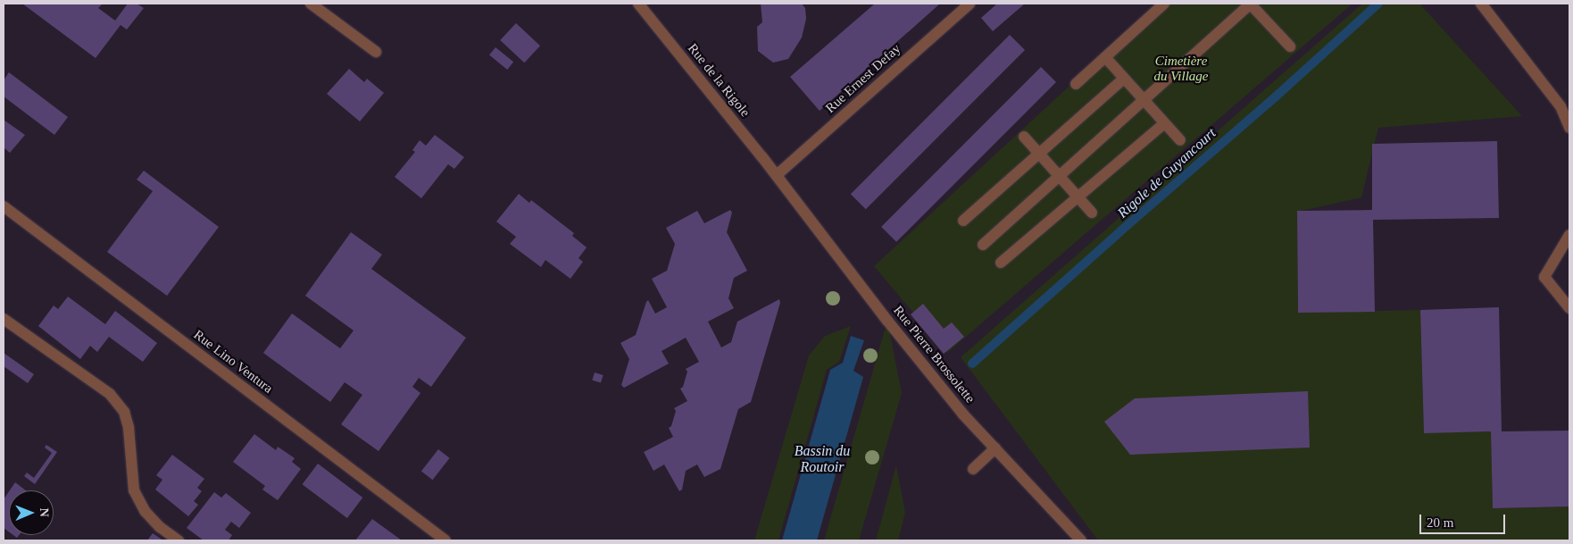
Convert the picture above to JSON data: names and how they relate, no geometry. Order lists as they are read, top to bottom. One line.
{"streets":{"street":["Rue Ernest Defay","Rue de la Rigole","Rue Pierre Brossolette","Rue Lino Ventura"]},"crossings":[["Rue Ernest Defay","Rue de la Rigole"],["Rue Ernest Defay","Rue Pierre Brossolette"],["Rue de la Rigole","Rue Pierre Brossolette"]],"water":["Rigole de Guyancourt","Bassin du Routoir"],"parks":["Cimetière du Village"],"scale_bar":"20 m","north":"right"}
